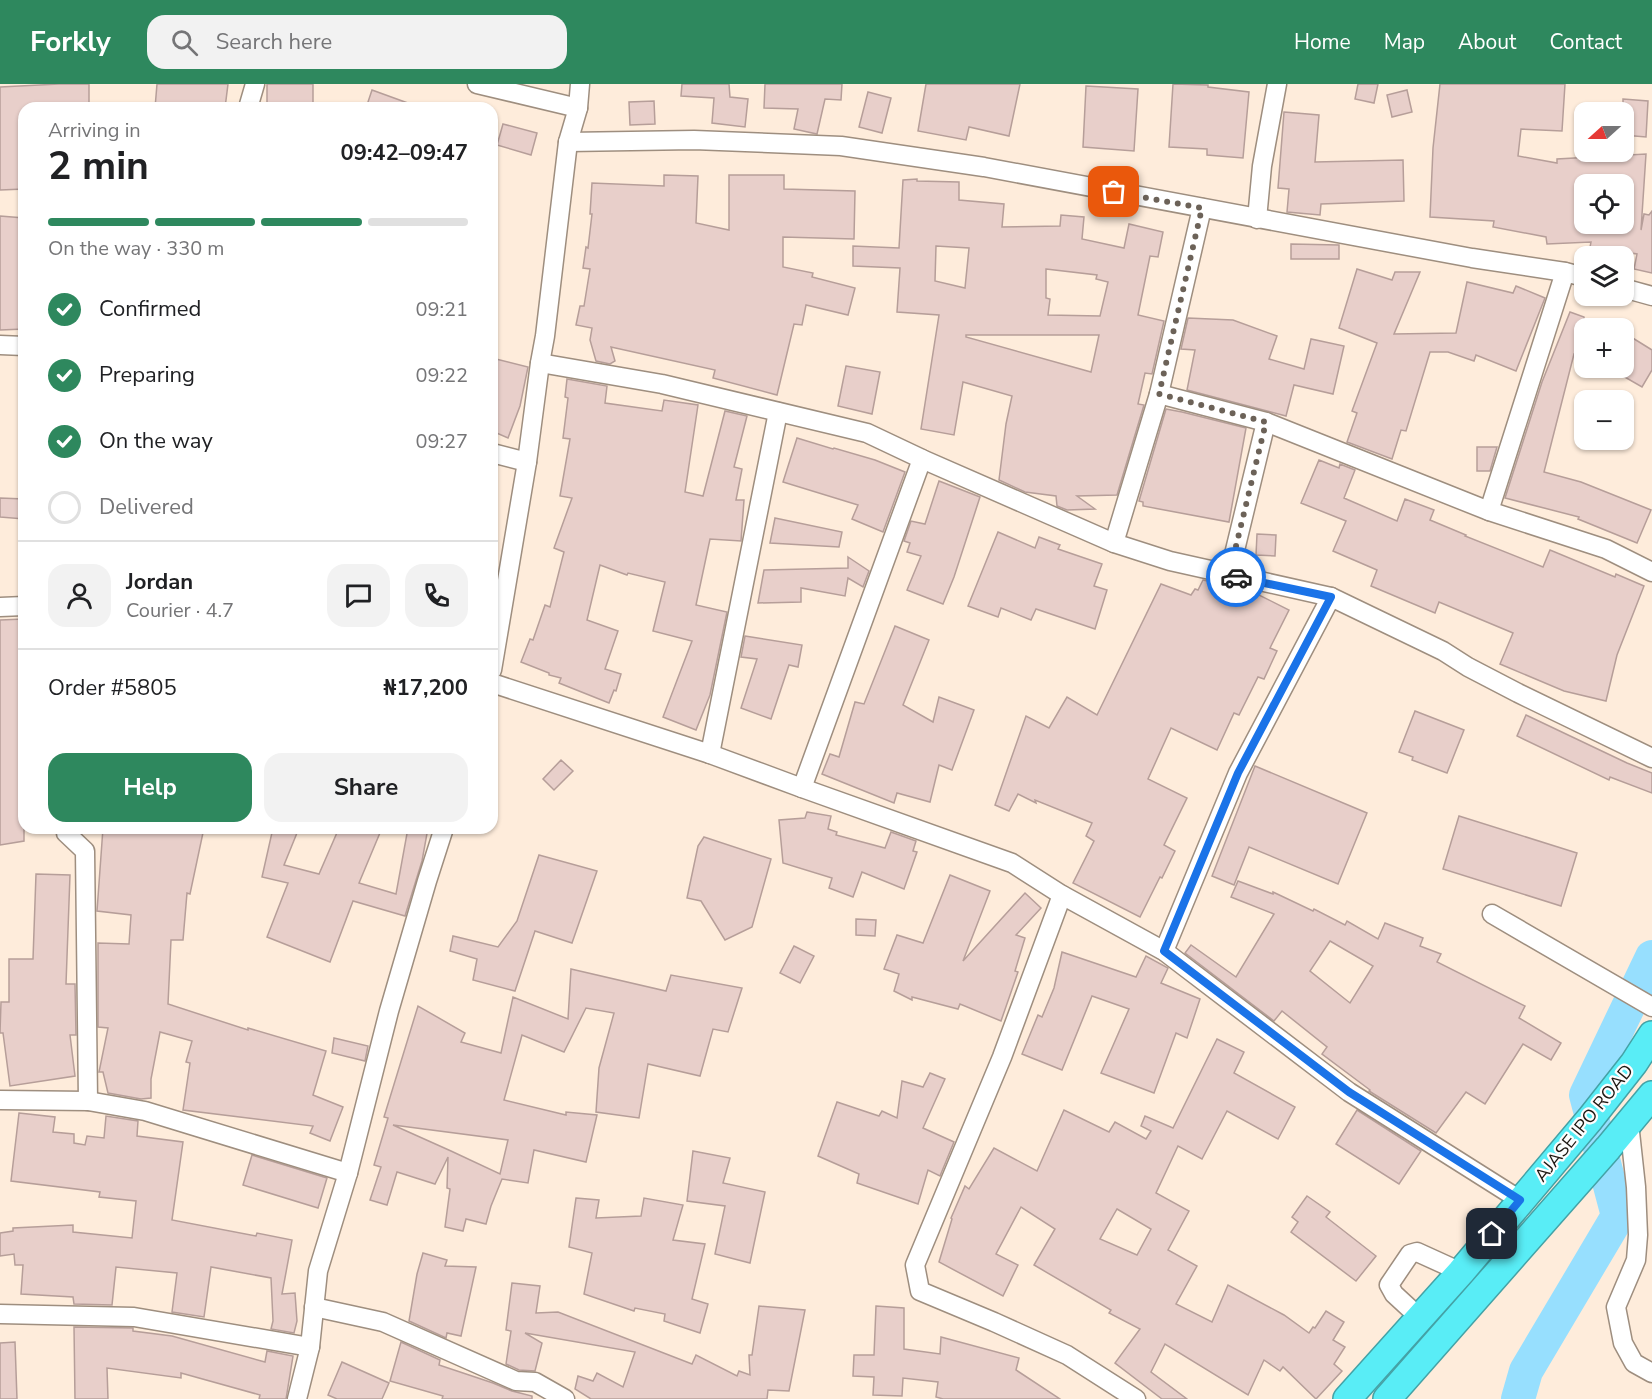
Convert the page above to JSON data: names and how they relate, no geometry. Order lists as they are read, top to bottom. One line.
{"streets":{"highway":["AJASE IPO ROAD"]},"north":"left","page":{"header":"Forkly","search":"Search here","nav":["Home","Map","About","Contact"],"map_buttons":["+","−"],"heading":["2 min","Arriving in","09:42–09:47"],"panel":["Jordan","Courier · 4.7","Order #5805","₦17,200"],"bar":"On the way · 330 m","list":[["Confirmed","09:21"],["Preparing","09:22"],["On the way","09:27"],"Delivered"],"buttons":["Help","Share"]}}
